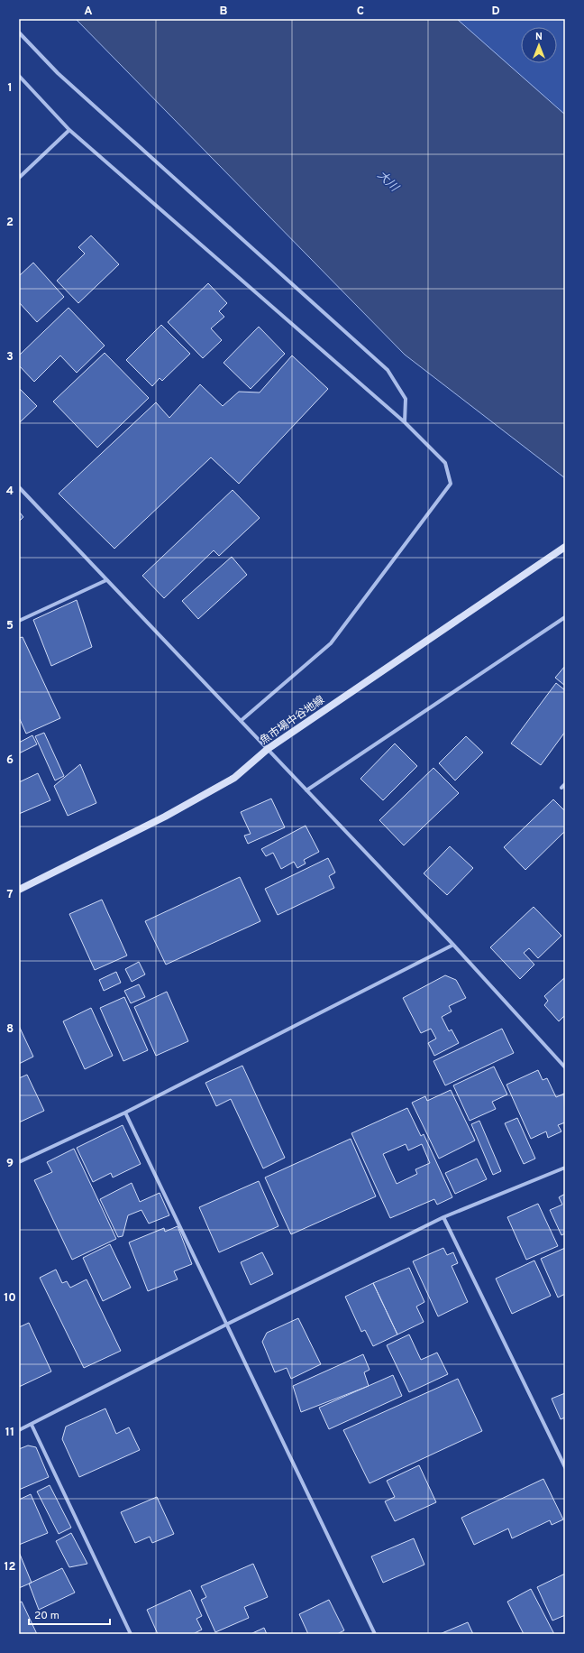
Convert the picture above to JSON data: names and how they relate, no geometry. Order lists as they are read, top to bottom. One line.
{"streets":{"street":["魚市場中谷地線"]},"water":["大川"],"scale_bar":"20 m","north":"top","grid":{"columns":["A","B","C","D"],"rows":["1","2","3","4","5","6","7","8","9","10","11","12"]}}
